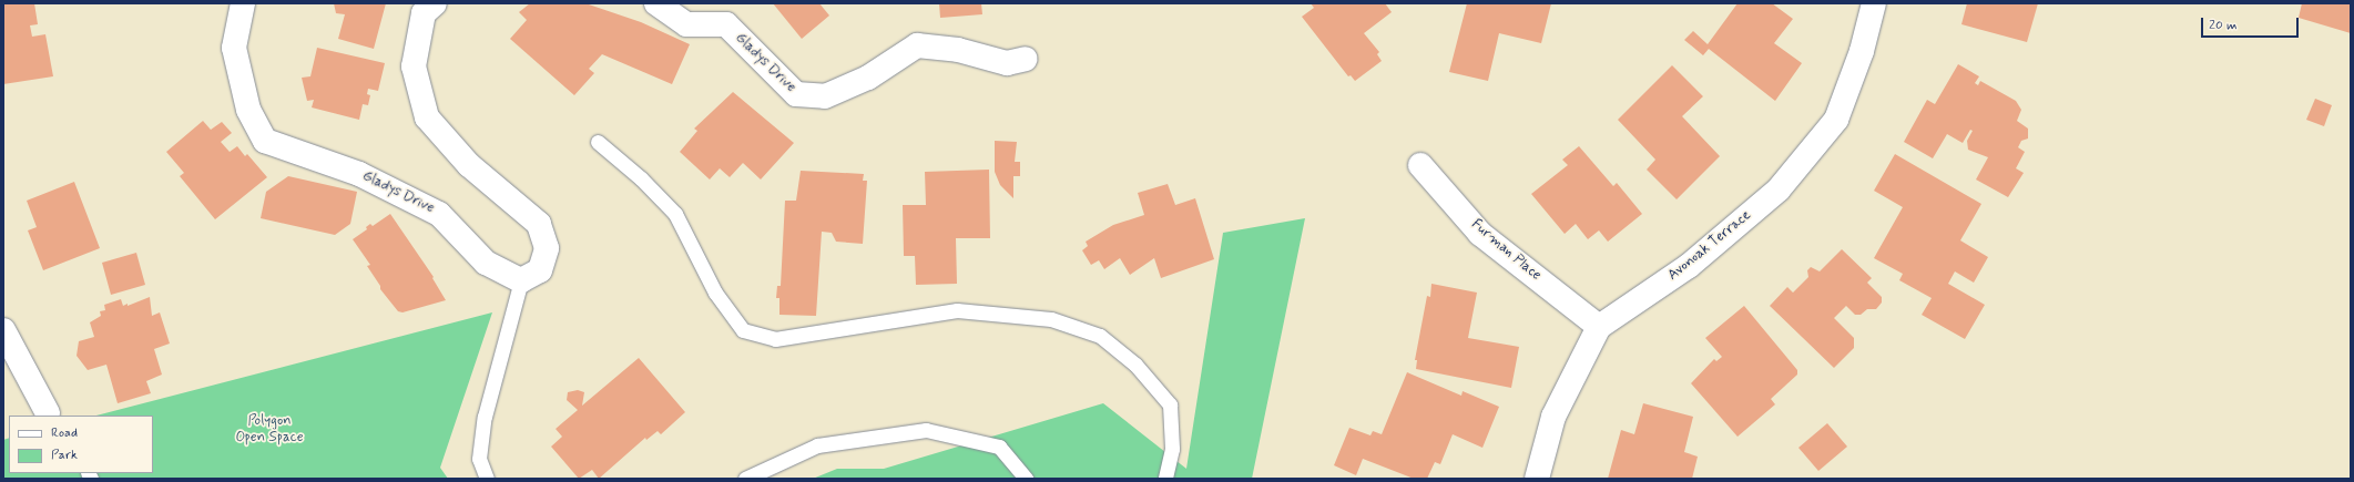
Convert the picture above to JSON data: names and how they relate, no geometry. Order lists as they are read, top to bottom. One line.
{"streets":{"street":["Gladys Drive","Avonoak Terrace","Furman Place"]},"crossings":[["Avonoak Terrace","Furman Place"]],"parks":["Polygon Open Space"],"legend":["Road","Park"],"scale_bar":"20 m"}
